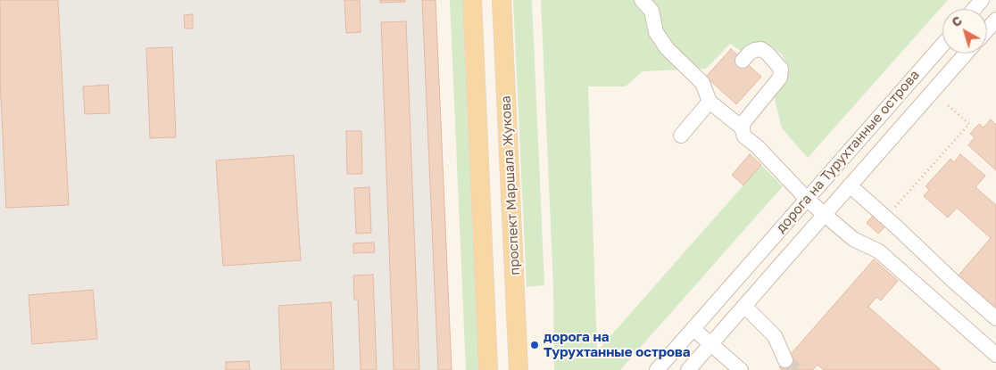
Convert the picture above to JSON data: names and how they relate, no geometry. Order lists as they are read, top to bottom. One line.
{"streets":{"main road":["проспект Маршала Жукова"],"street":["дорога на Турухтанные острова"]},"places":["дорога на Турухтанные острова"],"north":"top left"}
